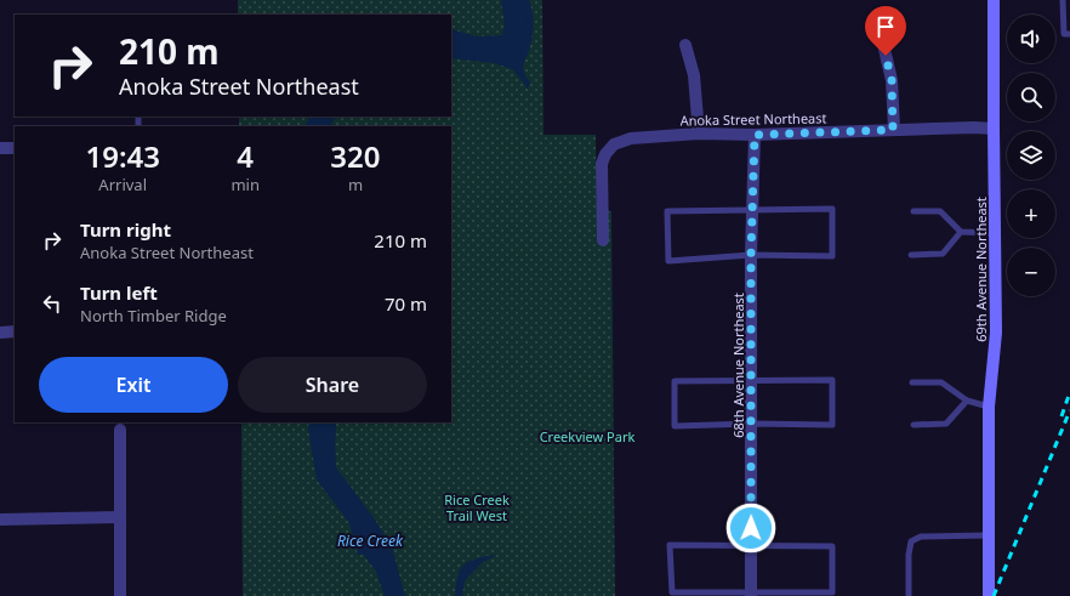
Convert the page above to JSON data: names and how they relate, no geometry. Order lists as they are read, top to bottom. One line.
{"streets":{"street":["Anoka Street Northeast","69th Avenue Northeast","68th Avenue Northeast"]},"crossings":[["Anoka Street Northeast","69th Avenue Northeast"],["Anoka Street Northeast","68th Avenue Northeast"]],"water":["Rice Creek"],"parks":["Creekview Park","Rice Creek Trail West"],"page":{"map_buttons":["+","−"],"turn":["210 m","Anoka Street Northeast"],"eta":["19:43","Arrival","4","min","320","m"],"list":[{"name":"Turn right","note":"Anoka Street Northeast","value":"210 m"},{"name":"Turn left","note":"North Timber Ridge","value":"70 m"}],"buttons":["Exit","Share"]}}
